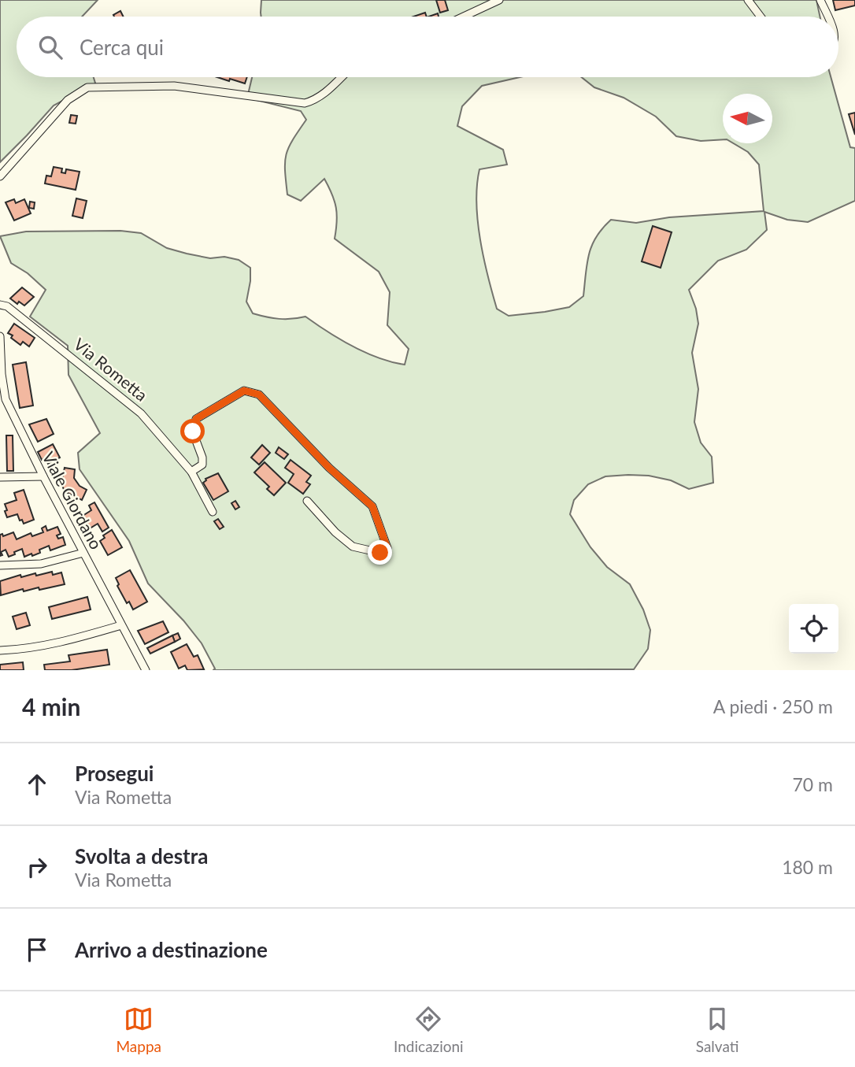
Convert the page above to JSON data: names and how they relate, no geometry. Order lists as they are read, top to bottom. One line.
{"streets":{"street":["Via Rometta","Viale Giordano"]},"north":"left","page":{"search":"Cerca qui","heading":["4 min","A piedi · 250 m"],"list":[["Prosegui","Via Rometta","70 m"],["Svolta a destra","Via Rometta","180 m"],"Arrivo a destinazione"],"nav":["Mappa","Indicazioni","Salvati"]}}
